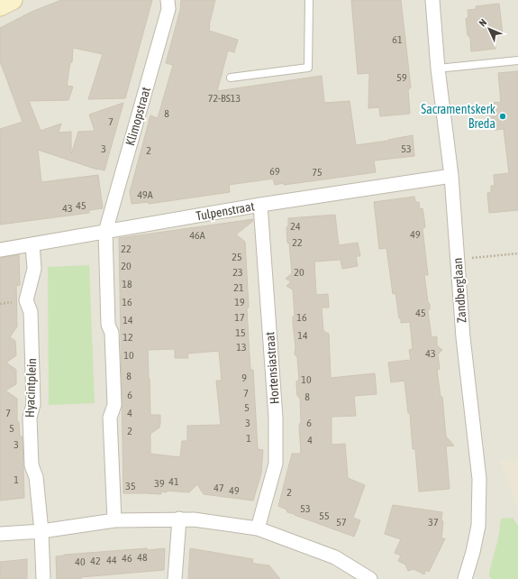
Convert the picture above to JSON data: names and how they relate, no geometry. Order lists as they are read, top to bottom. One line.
{"streets":{"street":["Klimopstraat","Tulpenstraat","Zandberglaan","Hortensiastraat","Hyacintplein"]},"crossings":[["Klimopstraat","Tulpenstraat"],["Tulpenstraat","Zandberglaan"],["Tulpenstraat","Hortensiastraat"],["Tulpenstraat","Hyacintplein"]],"places":["Sacramentskerk Breda"],"house_numbers":["61","59","72-BS13","8","7","3","53","2","69","75","49A","45","43","24","49","46A","22","22","25","20","23","20","18","21","16","19","45","17","16","14","15","14","12","13","43","10","8","9","10","7","6","8","5","7","4","3","6","5","2","1","4","3","1","41","39","35","47","49","2","53","55","57","37","48","46","44","42","40"],"north":"top left"}
